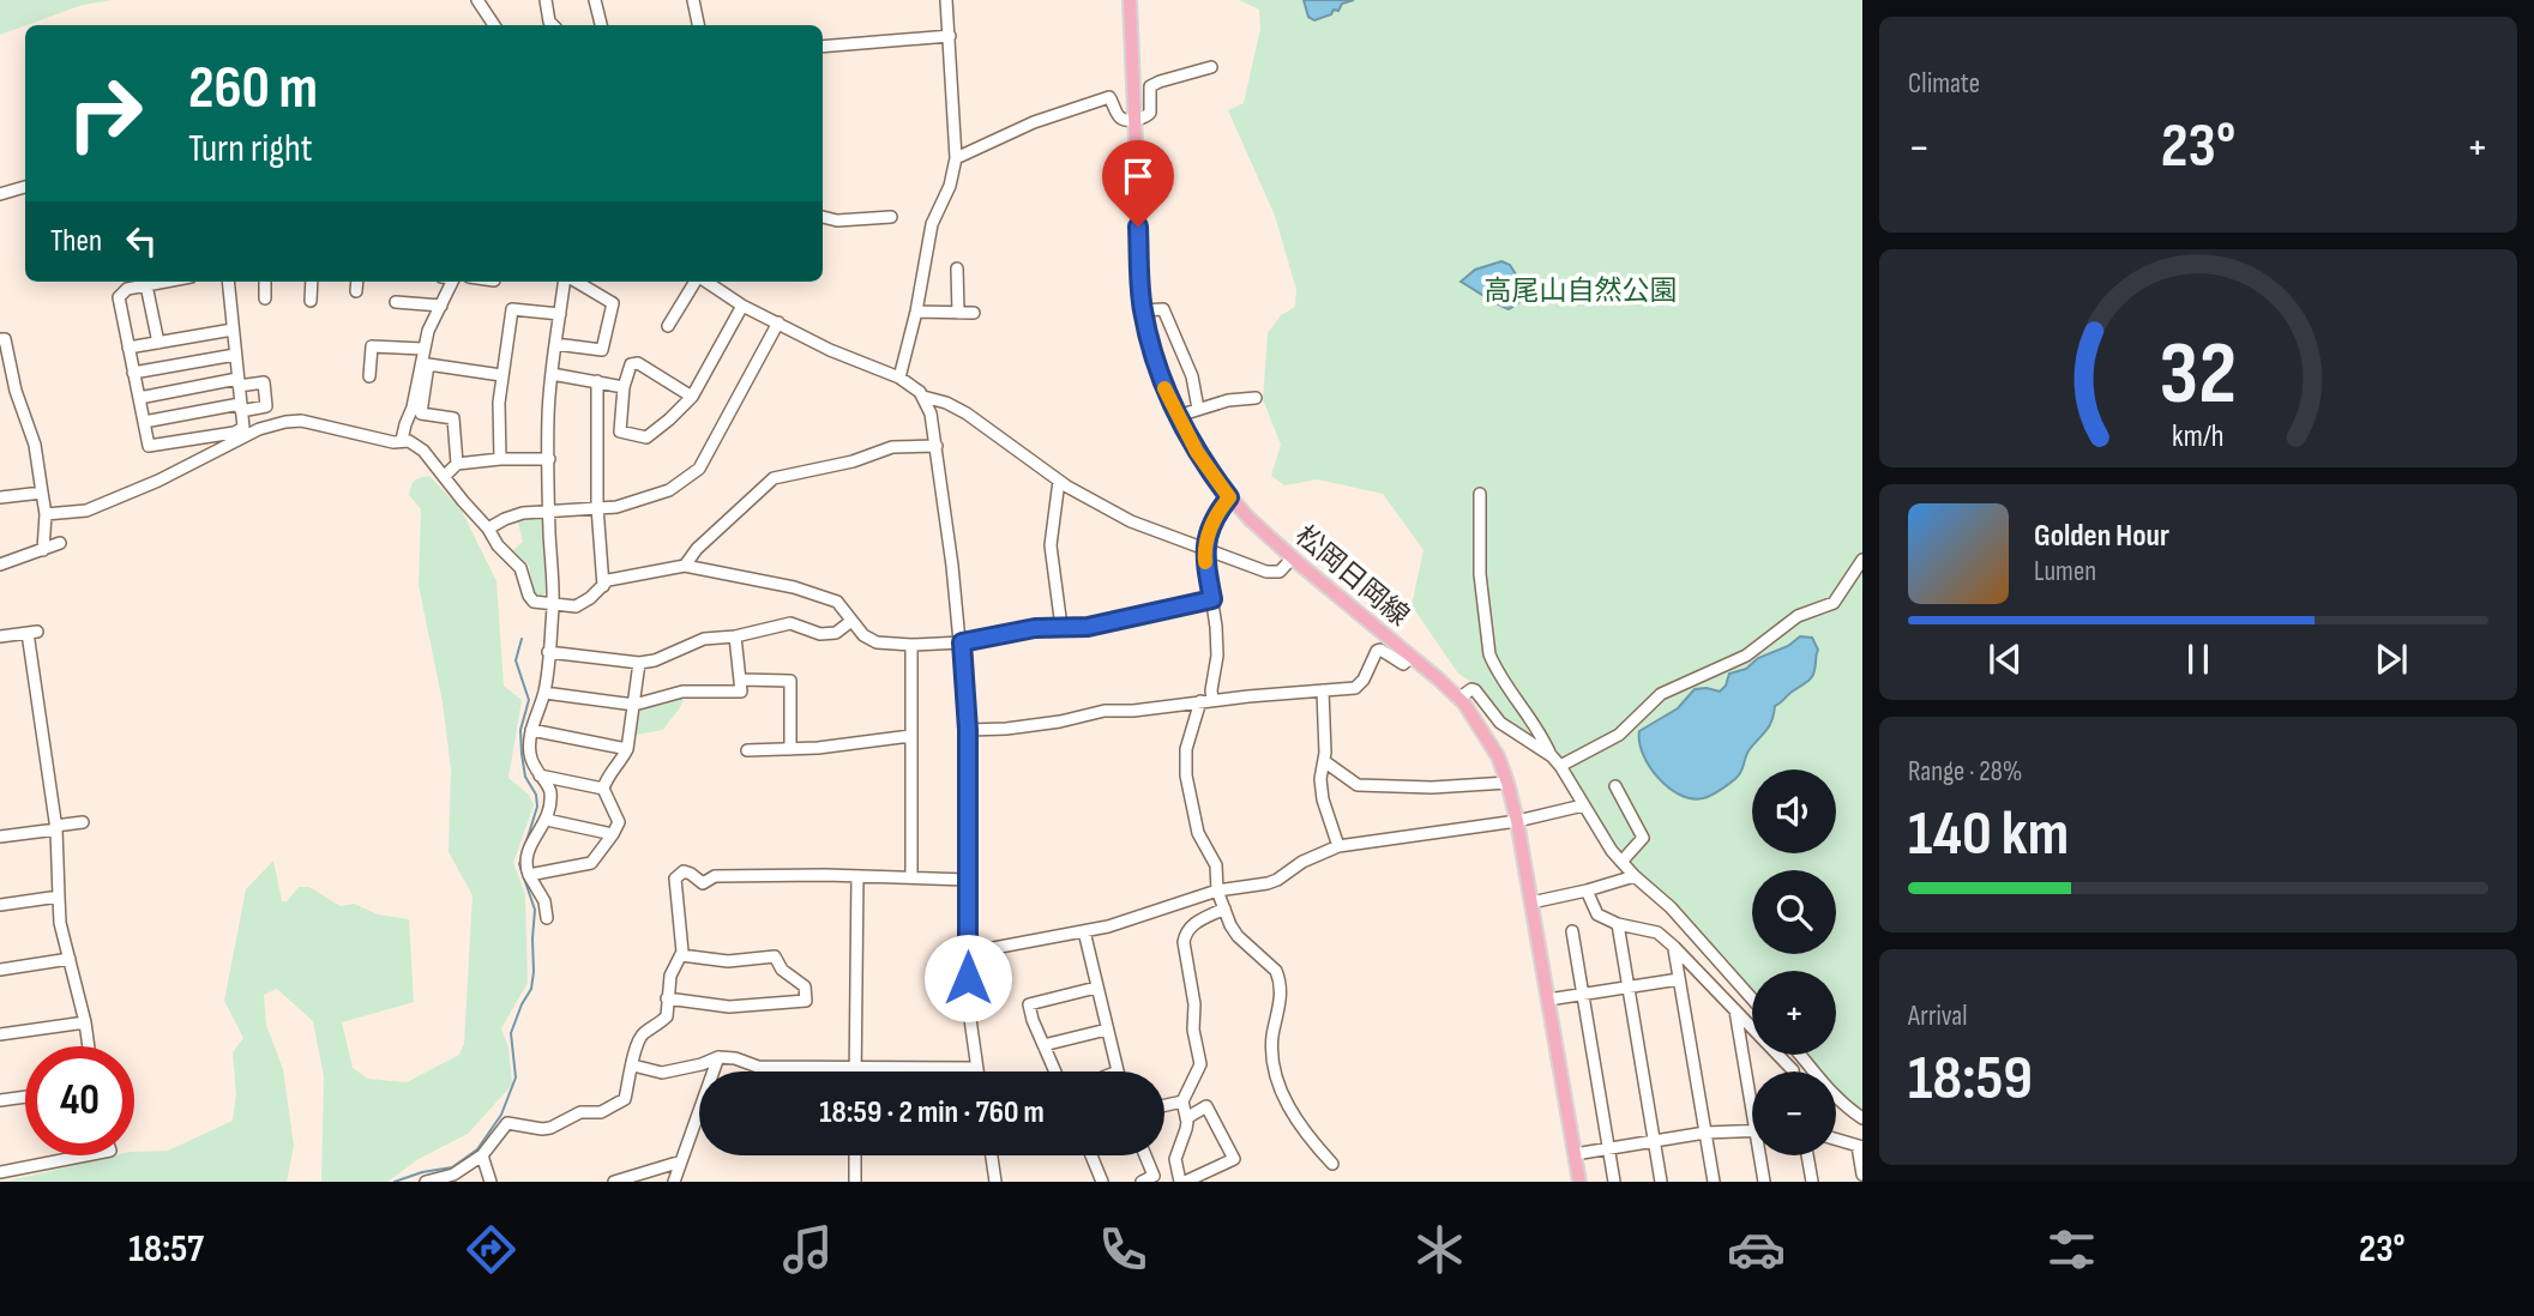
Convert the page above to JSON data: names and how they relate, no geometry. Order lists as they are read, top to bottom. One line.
{"streets":{"main road":["松岡日岡線"]},"parks":["高尾山自然公園"],"page":{"tile":["Climate",["Range · 28%","140 km"],["Arrival","18:59"]],"turn":["260 m","Turn right"],"heat":["−","23°","+"],"then":"Then","song":["Golden Hour","Lumen"],"map_buttons":["+","−"],"limit":"40","trip":"18:59 · 2 min · 760 m","tabs":["18:57","23°"],"gauge":["32","km/h"]}}
